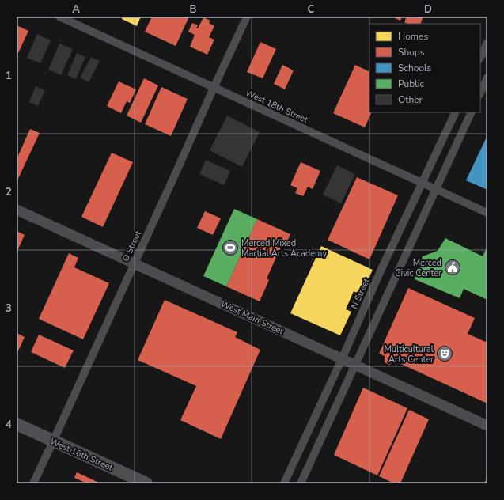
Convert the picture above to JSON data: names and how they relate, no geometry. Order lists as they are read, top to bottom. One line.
{"streets":{"main road":["West 16th Street"],"street":["West 18th Street","O Street","N Street","West Main Street"]},"crossings":[["West 18th Street","O Street"],["West 18th Street","N Street"],["O Street","West Main Street"],["O Street","West 16th Street"],["N Street","West Main Street"]],"places":{"sports":["Merced Mixed Martial Arts Academy"],"public building":["Merced Civic Center"],"theatre":["Multicultural Arts Center"]},"legend":["Homes","Shops","Schools","Public","Other"],"grid":{"columns":["A","B","C","D"],"rows":["1","2","3","4"]}}
